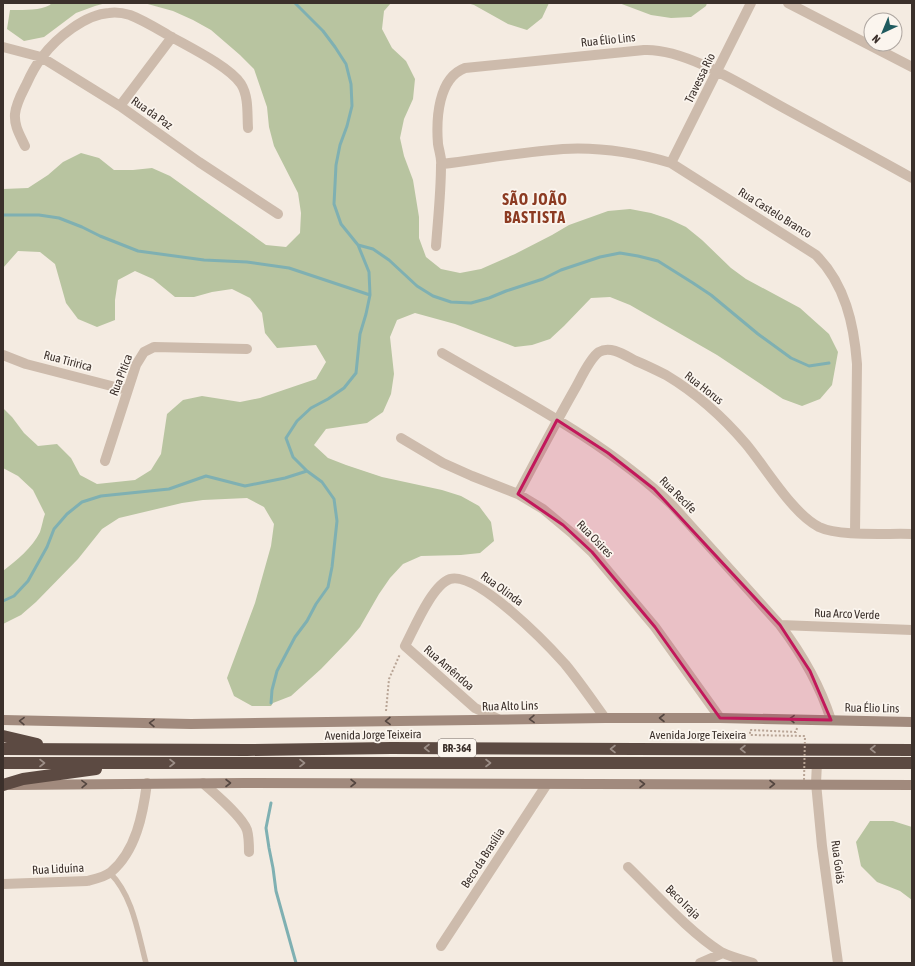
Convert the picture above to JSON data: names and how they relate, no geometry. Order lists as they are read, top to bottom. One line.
{"streets":{"highway":["Avenida Jorge Teixeira","BR-364"],"main road":["Rua Élio Lins","Rua Alto Lins"],"street":["Travessa Rio","Rua da Paz","Rua Castelo Branco","Rua Tiririca","Rua Pitica","Rua Horus","Rua Recife","Rua Osires","Rua Olinda","Rua Arco Verde","Rua Amêndoa","Beco da Brasília","Rua Goiás","Rua Liduína","Beco Iraja"]},"crossings":[["Rua Élio Lins","Travessa Rio"],["Rua Élio Lins","Rua Castelo Branco"],["Rua Élio Lins","Rua Recife"],["Rua Élio Lins","Rua Alto Lins"],["Travessa Rio","Rua Castelo Branco"],["Rua Castelo Branco","Rua Horus"],["Rua Tiririca","Rua Pitica"],["Rua Horus","Rua Recife"],["Rua Horus","Rua Osires"],["Rua Recife","Rua Arco Verde"],["Rua Recife","Rua Alto Lins"],["Rua Osires","Rua Alto Lins"],["Rua Olinda","Rua Amêndoa"],["Rua Olinda","Rua Alto Lins"],["Rua Amêndoa","Rua Alto Lins"],["BR-364","Rua Goiás"]],"districts":["SÃO JOÃO BASTISTA"],"north":"bottom left"}
